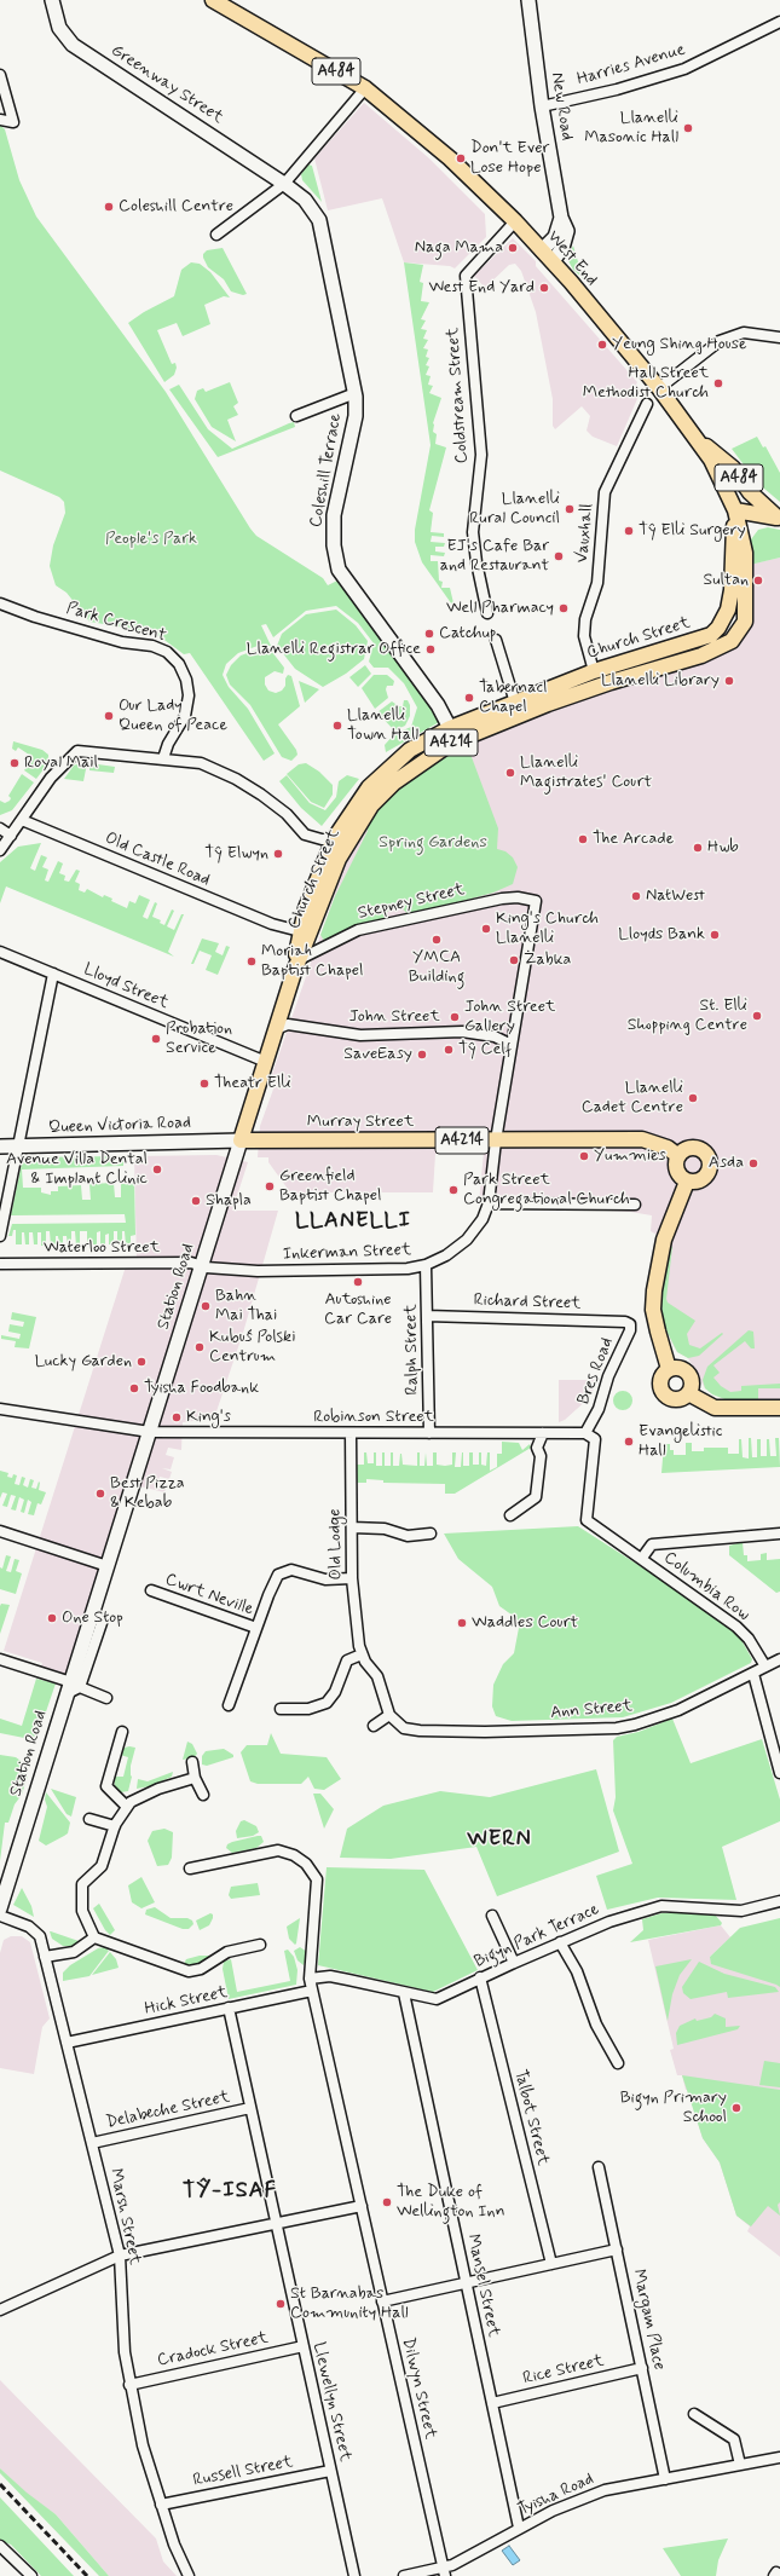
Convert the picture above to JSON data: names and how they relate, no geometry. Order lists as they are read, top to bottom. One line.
{"streets":{"main road":["A484","Greenway Street","New Road","West End","Coleshill Terrace","Church Street","A4214","Murray Street","Queen Victoria Road","Station Road"],"street":["Harries Avenue","Coldstream Street","Vauxhall","Park Crescent","Old Castle Road","Stepney Street","Lloyd Street","John Street","Waterloo Street","Inkerman Street","Richard Street","Ralph Street","Bres Road","Robinson Street","Old Lodge","Columbia Row","Cwrt Neville","Ann Street","Bigyn Park Terrace","Hick Street","Delabeche Street","Talbot Street","Marsh Street","Mansel Street","Margam Place","Cradock Street","Rice Street","Dilwyn Street","Llewellyn Street","Russell Street","Tyisha Road"]},"crossings":[["Harries Avenue","New Road"],["A484","West End"],["A484","Church Street"],["Greenway Street","Coleshill Terrace"],["New Road","West End"],["West End","Coldstream Street"],["Coleshill Terrace","Church Street"],["Vauxhall","Church Street"],["Church Street","A4214"],["Church Street","Old Castle Road"],["A4214","Old Castle Road"],["A4214","Stepney Street"],["A4214","Station Road"],["Stepney Street","Inkerman Street"],["Stepney Street","Station Road"],["Lloyd Street","Station Road"],["John Street","Inkerman Street"],["John Street","Station Road"],["Murray Street","Queen Victoria Road"],["Murray Street","Inkerman Street"],["Murray Street","Station Road"],["Queen Victoria Road","Station Road"],["Waterloo Street","Inkerman Street"],["Waterloo Street","Station Road"],["Inkerman Street","Station Road"],["Inkerman Street","Ralph Street"],["Station Road","Robinson Street"],["Richard Street","Ralph Street"],["Richard Street","Bres Road"],["Ralph Street","Robinson Street"],["Bres Road","Robinson Street"],["Bres Road","Columbia Row"],["Robinson Street","Old Lodge"],["Robinson Street","Columbia Row"],["Old Lodge","Cwrt Neville"],["Old Lodge","Ann Street"],["Columbia Row","Ann Street"],["Bigyn Park Terrace","Talbot Street"],["Bigyn Park Terrace","Mansel Street"],["Bigyn Park Terrace","Dilwyn Street"],["Hick Street","Marsh Street"],["Hick Street","Dilwyn Street"],["Hick Street","Llewellyn Street"],["Delabeche Street","Marsh Street"],["Delabeche Street","Llewellyn Street"],["Marsh Street","Cradock Street"],["Marsh Street","Russell Street"],["Mansel Street","Rice Street"],["Mansel Street","Tyisha Road"],["Margam Place","Rice Street"],["Margam Place","Tyisha Road"],["Cradock Street","Llewellyn Street"],["Dilwyn Street","Tyisha Road"],["Llewellyn Street","Russell Street"]],"districts":["LLANELLI","WERN","TŶ-ISAF"],"parks":["People's Park","Spring Gardens"],"places":["Llanelli Masonic Hall","Don't Ever Lose Hope","Coleshill Centre","Naga Mama","West End Yard","Yeung Shing House","Hall Street Methodist Church","Llanelli Rural Council","Tŷ Elli Surgery","EJ's Cafe Bar and Restaurant","Sultan","Well Pharmacy","Catchup","Llanelli Registrar Office","Llanelli Library","Tabernacl Chapel","Our Lady Queen of Peace","Llanelli Town Hall","Royal Mail","Llanelli Magistrates' Court","The Arcade","Hwb","Tŷ Elwyn","NatWest","King's Church Llanelli","Lloyds Bank","YMCA Building","Żabka","Moriah Baptist Chapel","St. Elli Shopping Centre","John Street Gallery","Probation Service","Tŷ Celf","SaveEasy","Theatr Elli","Llanelli Cadet Centre","Yummies","Asda","Avenue Villa Dental & Implant Clinic","Greenfield Baptist Chapel","Park Street Congregational Church","Shapla","Autoshine Car Care","Bahn Mai Thai","Kubuś Polski Centrum","Lucky Garden","Tyisha Foodbank","King's","Evangelistic Hall","Best Pizza & Kebab","One Stop","Waddles Court","Bigyn Primary School","The Duke of Wellington Inn","St Barnabas Community Hall"]}
